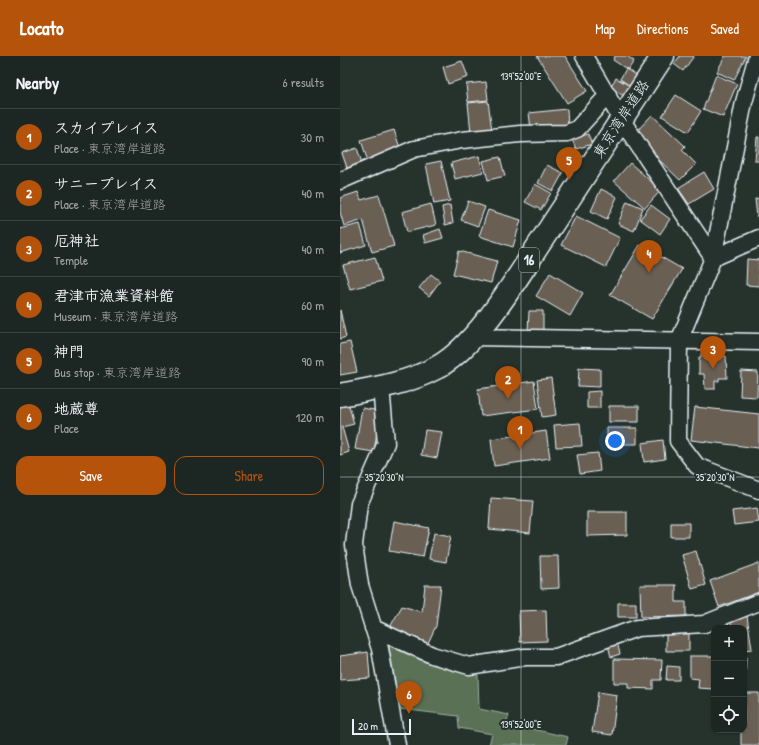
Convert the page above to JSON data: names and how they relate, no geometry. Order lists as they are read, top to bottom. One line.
{"streets":{"highway":["東京湾岸道路","16"]},"scale_bar":"20 m","page":{"header":"Locato","nav":["Map","Directions","Saved"],"heading":["Nearby","6 results"],"list":[{"mark":"1","name":"スカイプレイス","note":"Place · 東京湾岸道路","value":"30 m"},{"mark":"2","name":"サニープレイス","note":"Place · 東京湾岸道路","value":"40 m"},{"mark":"3","name":"厄神社","note":"Temple","value":"40 m"},{"mark":"4","name":"君津市漁業資料館","note":"Museum · 東京湾岸道路","value":"60 m"},{"mark":"5","name":"神門","note":"Bus stop · 東京湾岸道路","value":"90 m"},{"mark":"6","name":"地蔵尊","note":"Place","value":"120 m"}],"pins":["5","4","3","2","1","6"],"buttons":["Save","Share"],"map_buttons":["+","−"],"scale":"20 m"},"coordinates":["139°52'00\"E","35°20'30\"N"]}
